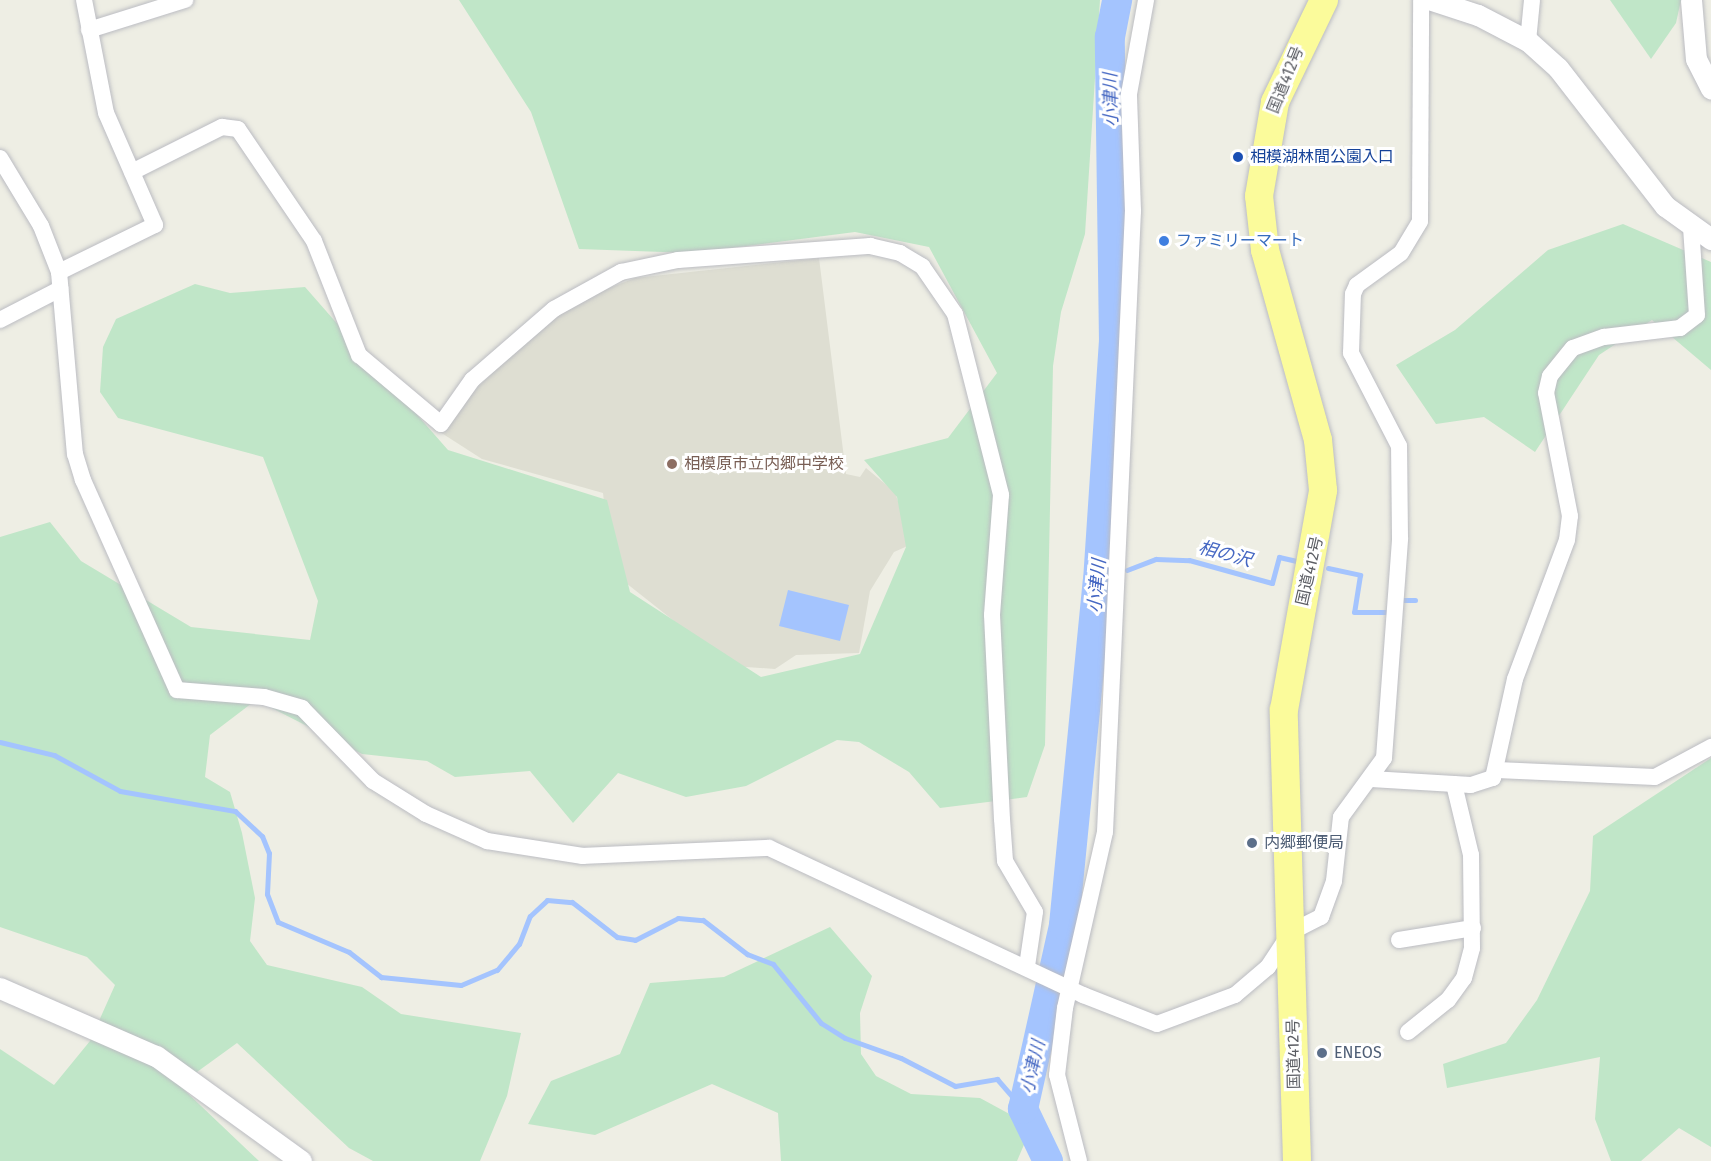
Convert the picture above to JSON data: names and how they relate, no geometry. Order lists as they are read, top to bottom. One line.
{"streets":{"highway":["国道412号"]},"water":["小津川","相の沢"],"places":["相模湖林間公園入口","ファミリーマート","相模原市立内郷中学校","内郷郵便局","ENEOS"]}
